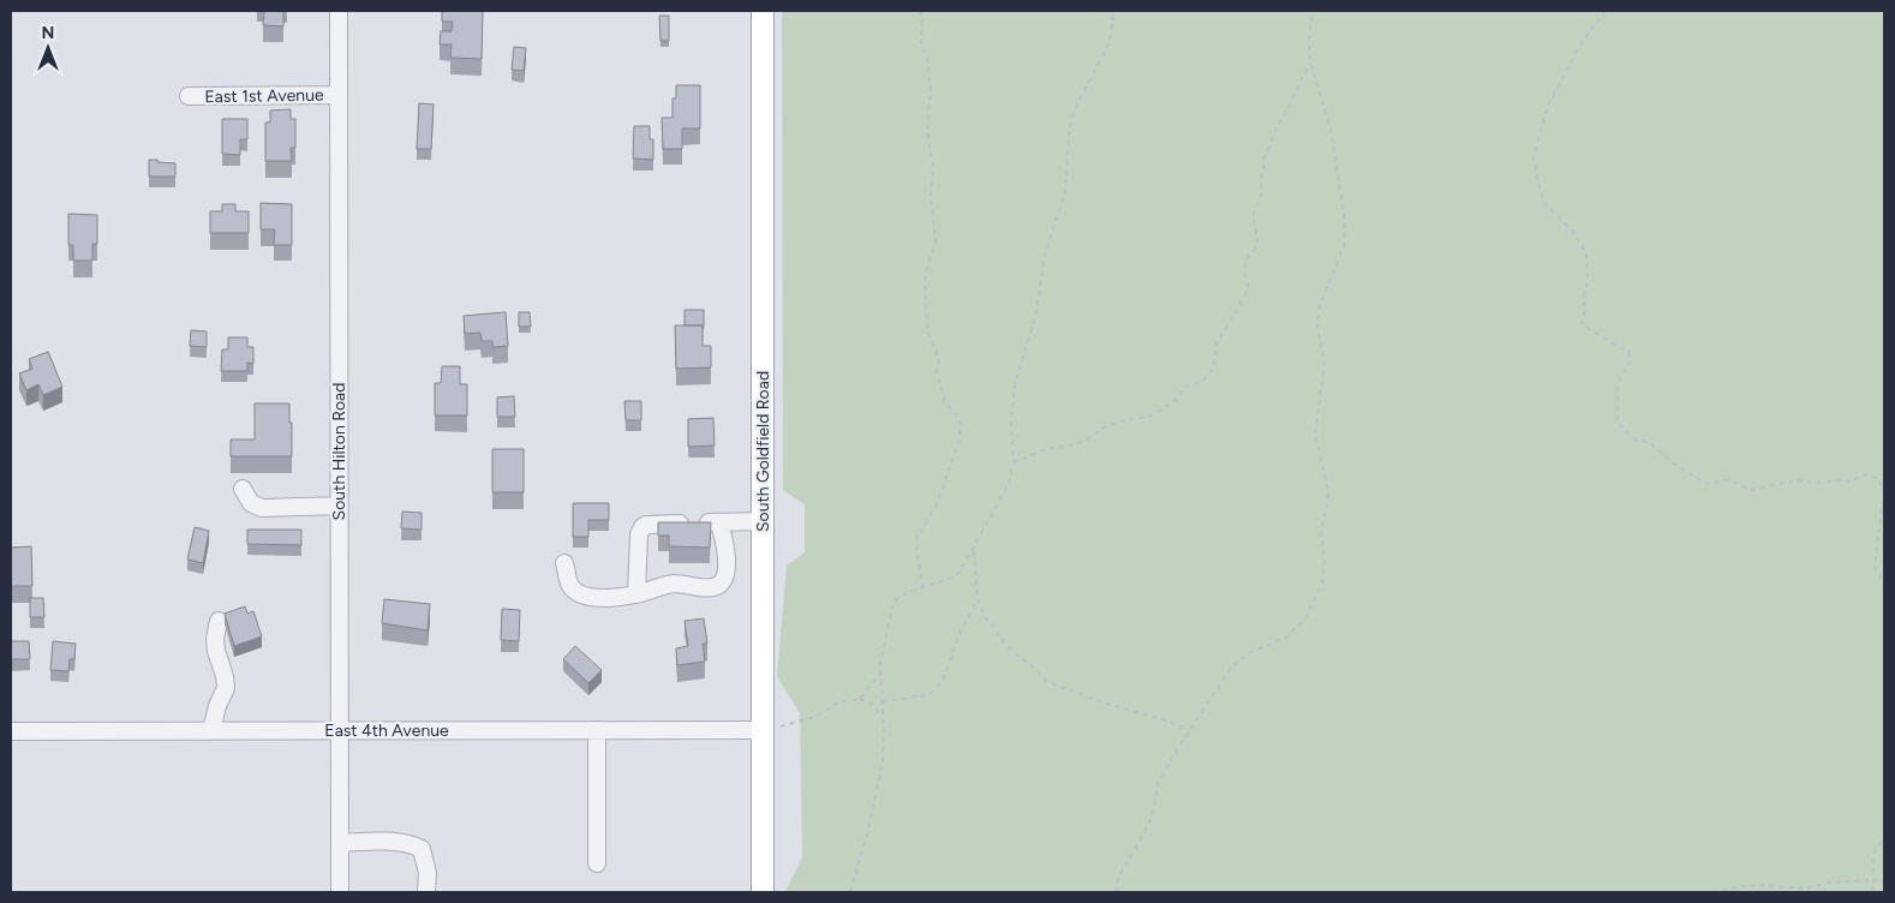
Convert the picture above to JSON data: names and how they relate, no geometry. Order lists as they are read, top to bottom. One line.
{"streets":{"main road":["South Goldfield Road"],"street":["East 1st Avenue","South Hilton Road","East 4th Avenue"]},"crossings":[["East 1st Avenue","South Hilton Road"],["South Hilton Road","East 4th Avenue"],["South Goldfield Road","East 4th Avenue"]],"north":"top"}
